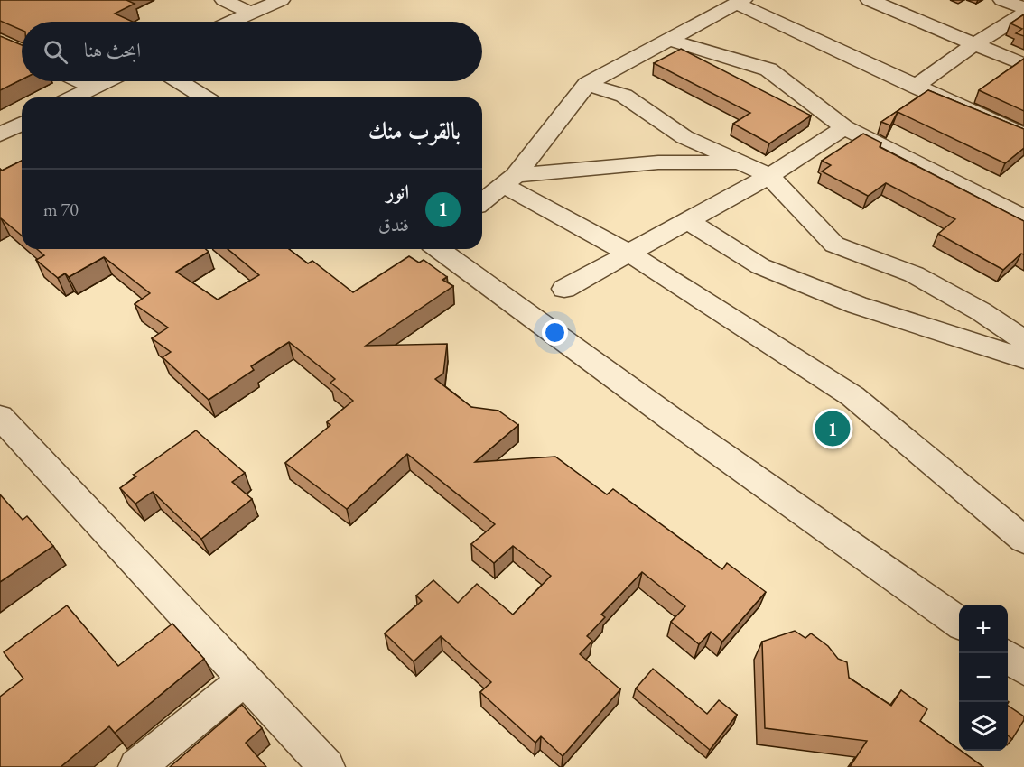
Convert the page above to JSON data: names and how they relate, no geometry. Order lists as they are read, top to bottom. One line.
{"page":{"search":"ابحث هنا","heading":"بالقرب منك","list":[{"mark":"1","name":"انور","note":"فندق","value":"70 m"}],"pins":"1","map_buttons":["+","−"]}}
